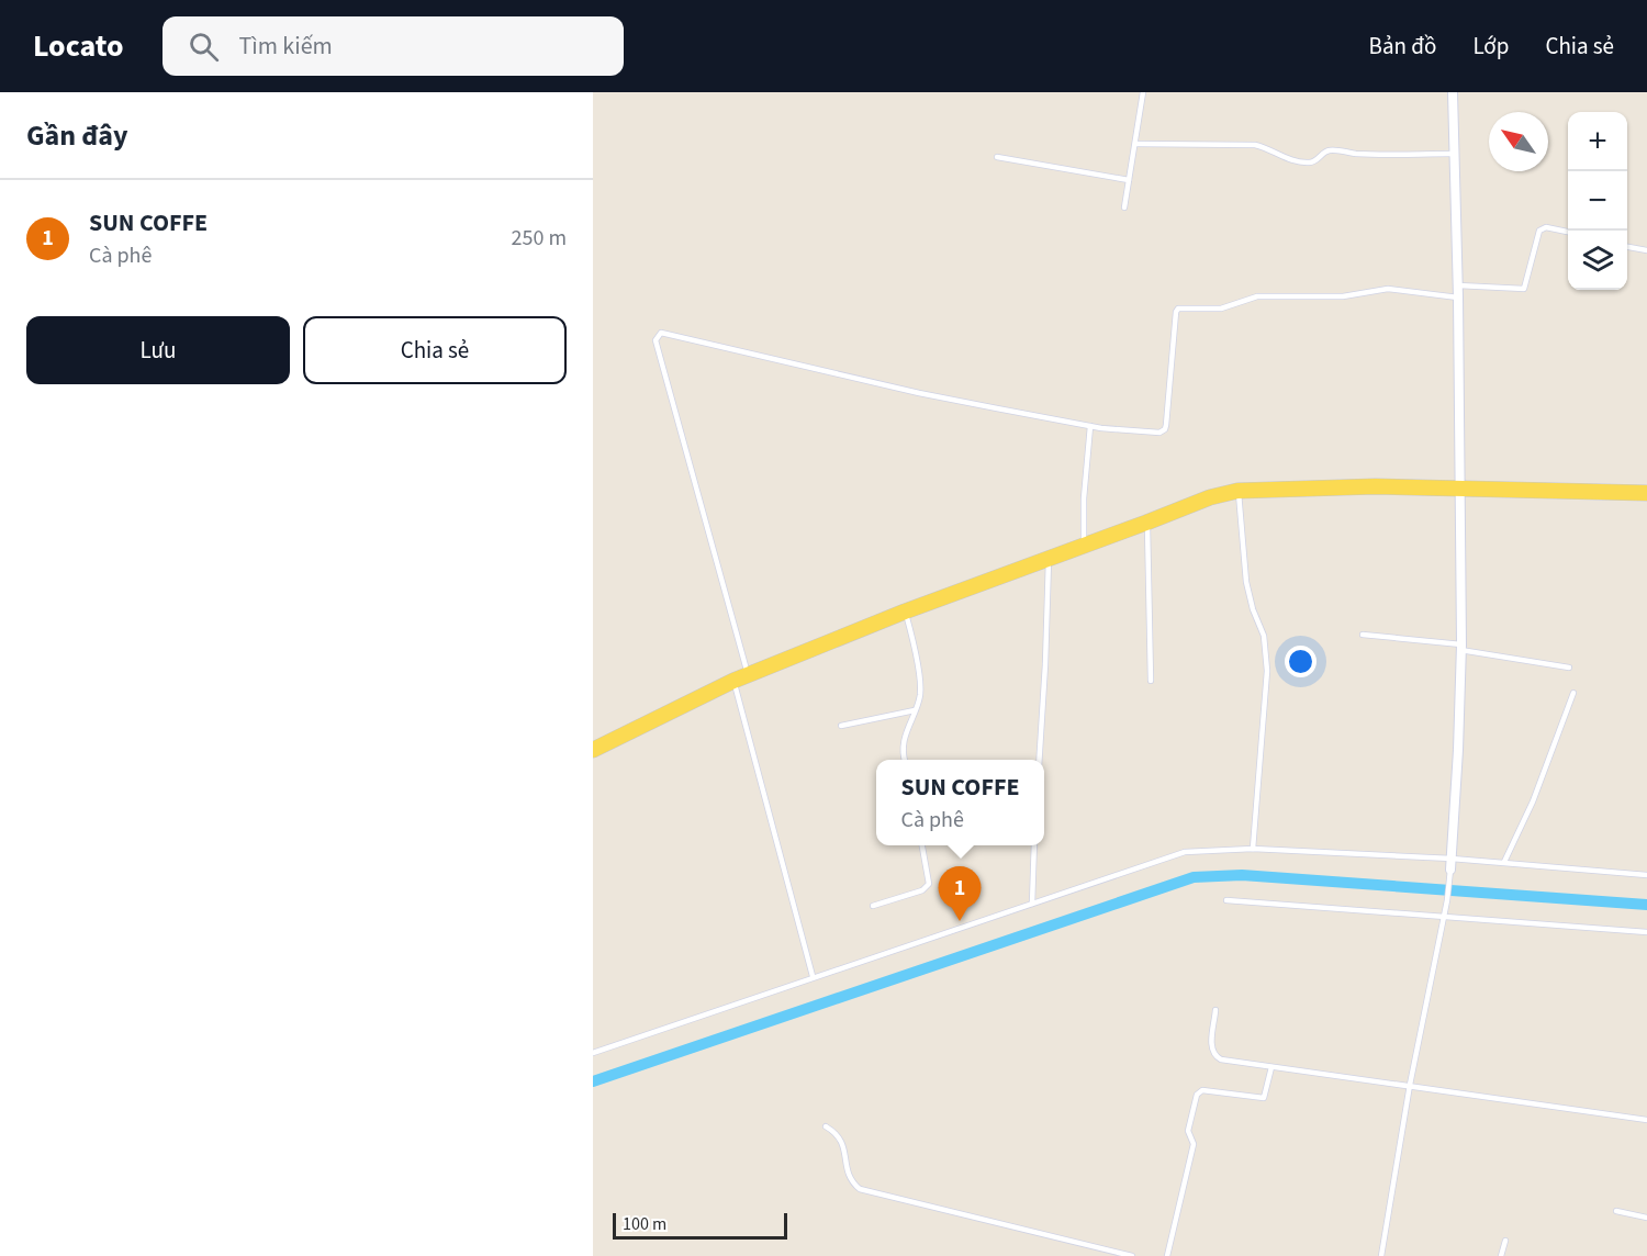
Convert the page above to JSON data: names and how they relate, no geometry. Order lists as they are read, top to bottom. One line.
{"scale_bar":"100 m","north":"top left","page":{"header":"Locato","search":"Tìm kiếm","nav":["Bản đồ","Lớp","Chia sẻ"],"heading":"Gần đây","map_buttons":["+","−"],"list":[{"mark":"1","name":"SUN COFFE","note":"Cà phê","value":"250 m"}],"buttons":["Lưu","Chia sẻ"],"popup":["SUN COFFE","Cà phê"],"pins":"1","scale":"100 m"}}
